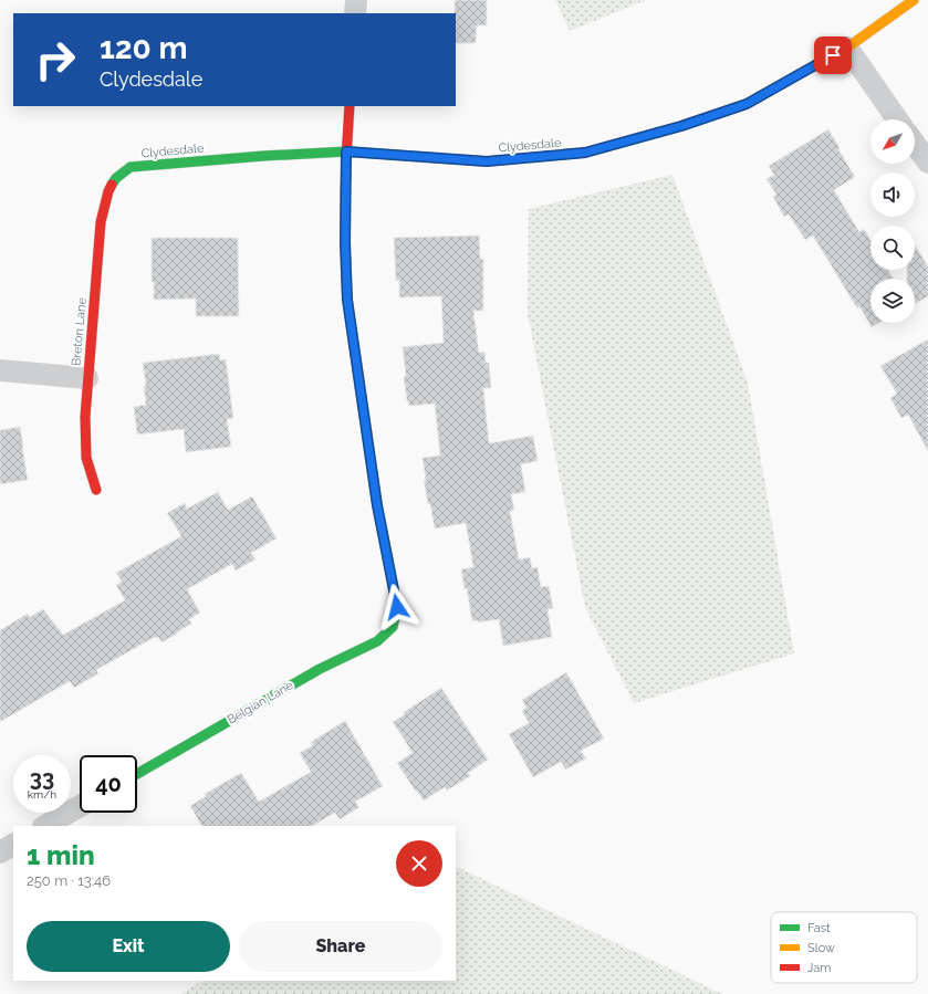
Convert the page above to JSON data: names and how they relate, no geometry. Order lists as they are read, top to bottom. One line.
{"streets":{"street":["Clydesdale","Breton Lane","Belgian Lane"]},"crossings":[["Clydesdale","Breton Lane"],["Clydesdale","Belgian Lane"]],"legend":["Fast","Slow","Jam"],"north":"bottom left","page":{"turn":["120 m","Clydesdale"],"speed":"33 km/h","limit":"40","heading":["1 min","250 m · 13:46"],"buttons":["Exit","Share"]}}
